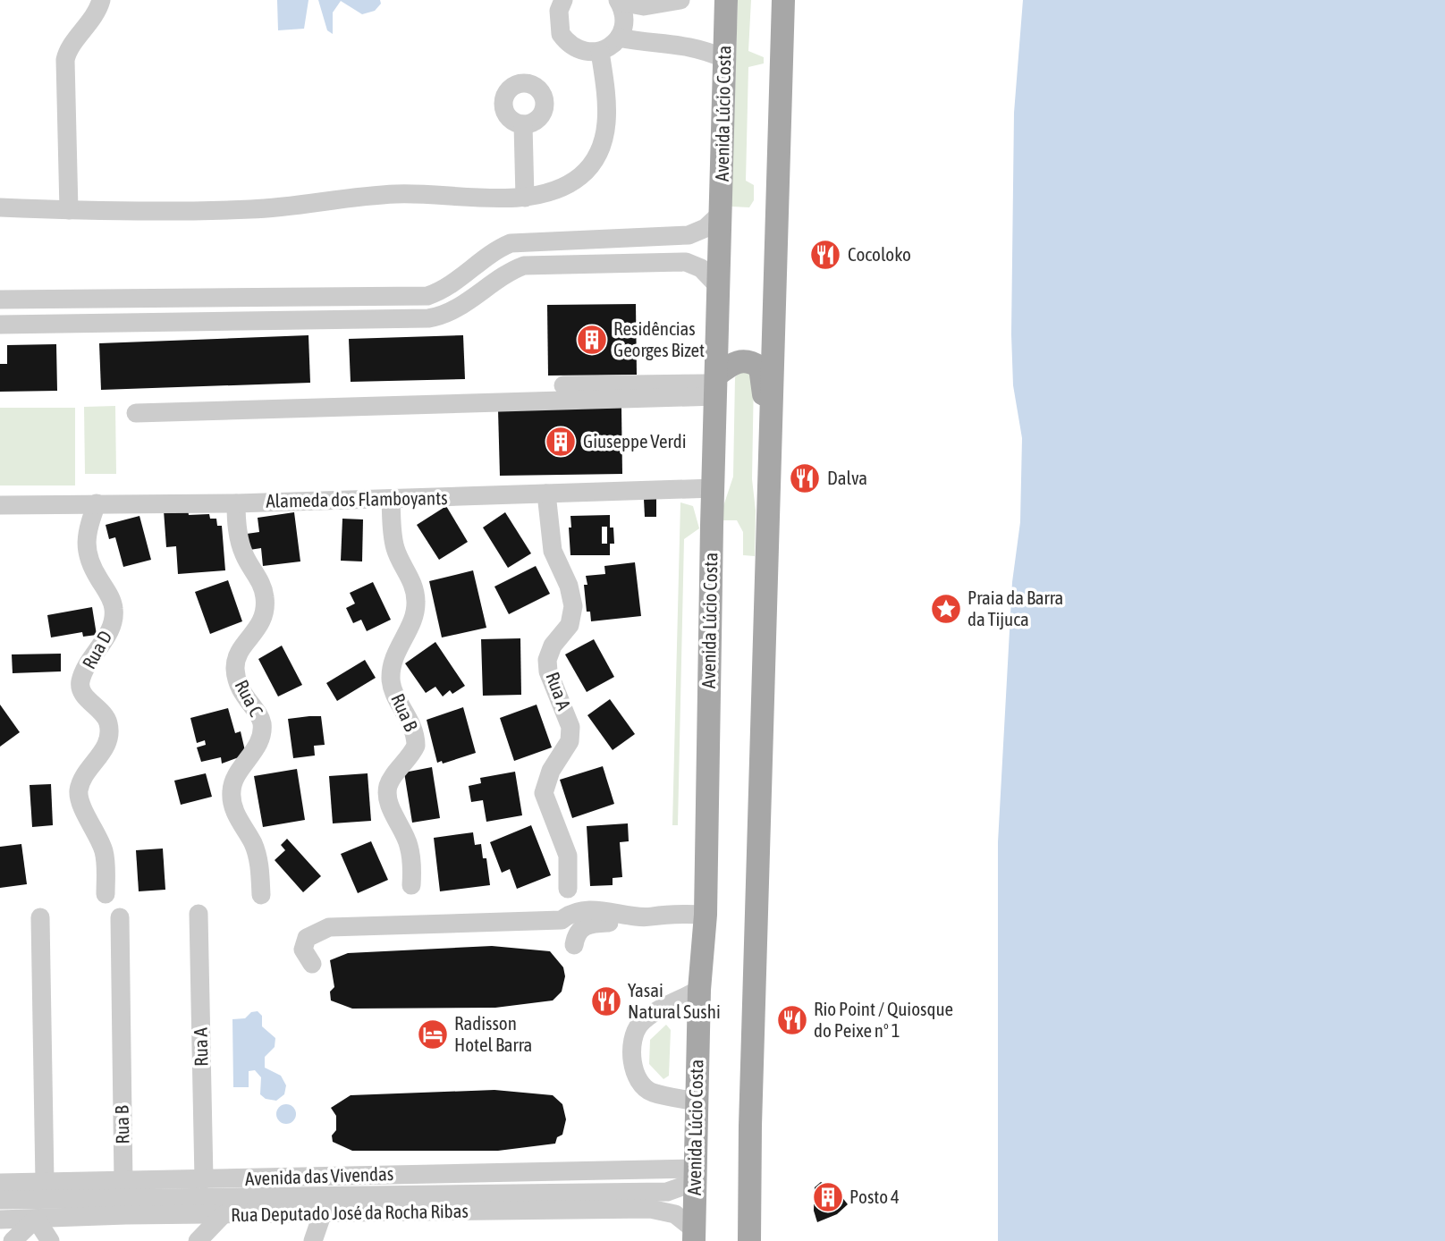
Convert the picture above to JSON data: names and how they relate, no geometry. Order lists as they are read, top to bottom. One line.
{"streets":{"main road":["Avenida Lúcio Costa"],"street":["Alameda dos Flamboyants","Rua D","Rua A","Rua C","Rua B","Avenida das Vivendas","Rua Deputado José da Rocha Ribas"]},"crossings":[["Avenida Lúcio Costa","Alameda dos Flamboyants"],["Avenida Lúcio Costa","Avenida das Vivendas"],["Avenida Lúcio Costa","Rua Deputado José da Rocha Ribas"],["Alameda dos Flamboyants","Rua D"],["Alameda dos Flamboyants","Rua A"],["Alameda dos Flamboyants","Rua C"],["Alameda dos Flamboyants","Rua B"],["Rua A","Avenida das Vivendas"],["Rua B","Avenida das Vivendas"],["Avenida das Vivendas","Rua Deputado José da Rocha Ribas"]],"places":{"restaurant":["Cocoloko","Dalva","Yasai Natural Sushi","Rio Point / Quiosque do Peixe n° 1"],"building":["Residências Georges Bizet","Giuseppe Verdi","Posto 4"],"place":["Praia da Barra da Tijuca"],"hotel":["Radisson Hotel Barra"]}}
